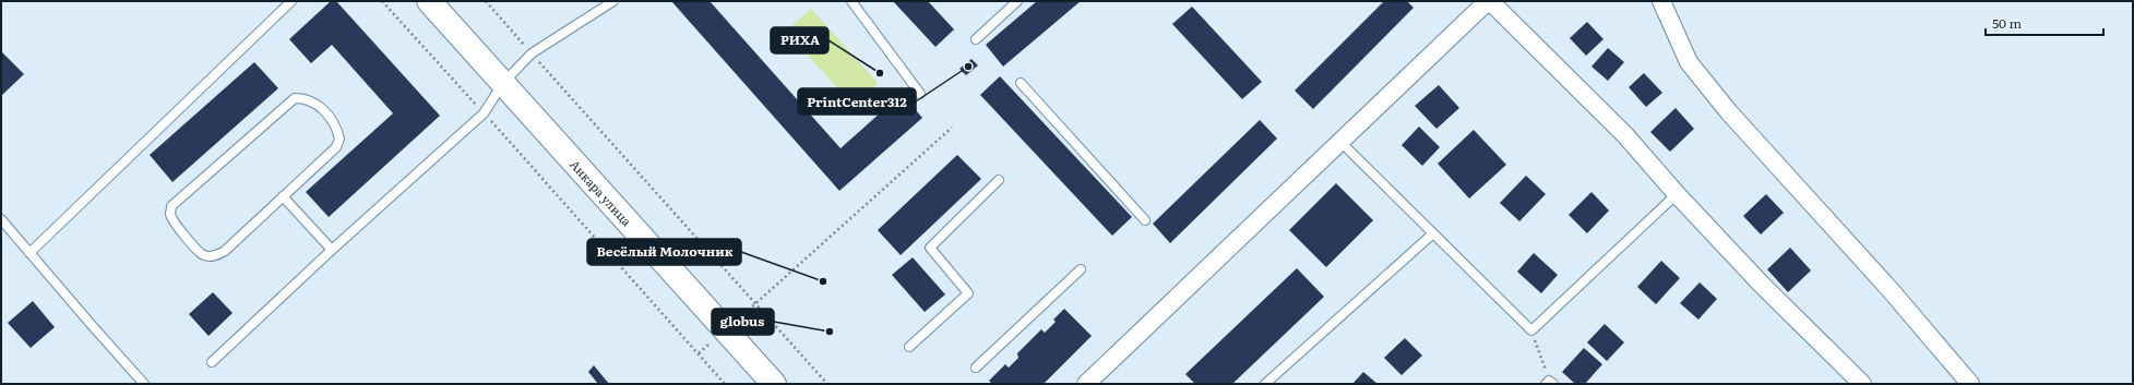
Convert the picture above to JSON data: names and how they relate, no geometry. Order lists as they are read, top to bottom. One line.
{"streets":{"main road":["Анкара улица"]},"places":["PrintCenter312","РИХА","Весёлый Молочник","globus"],"scale_bar":"50 m"}
